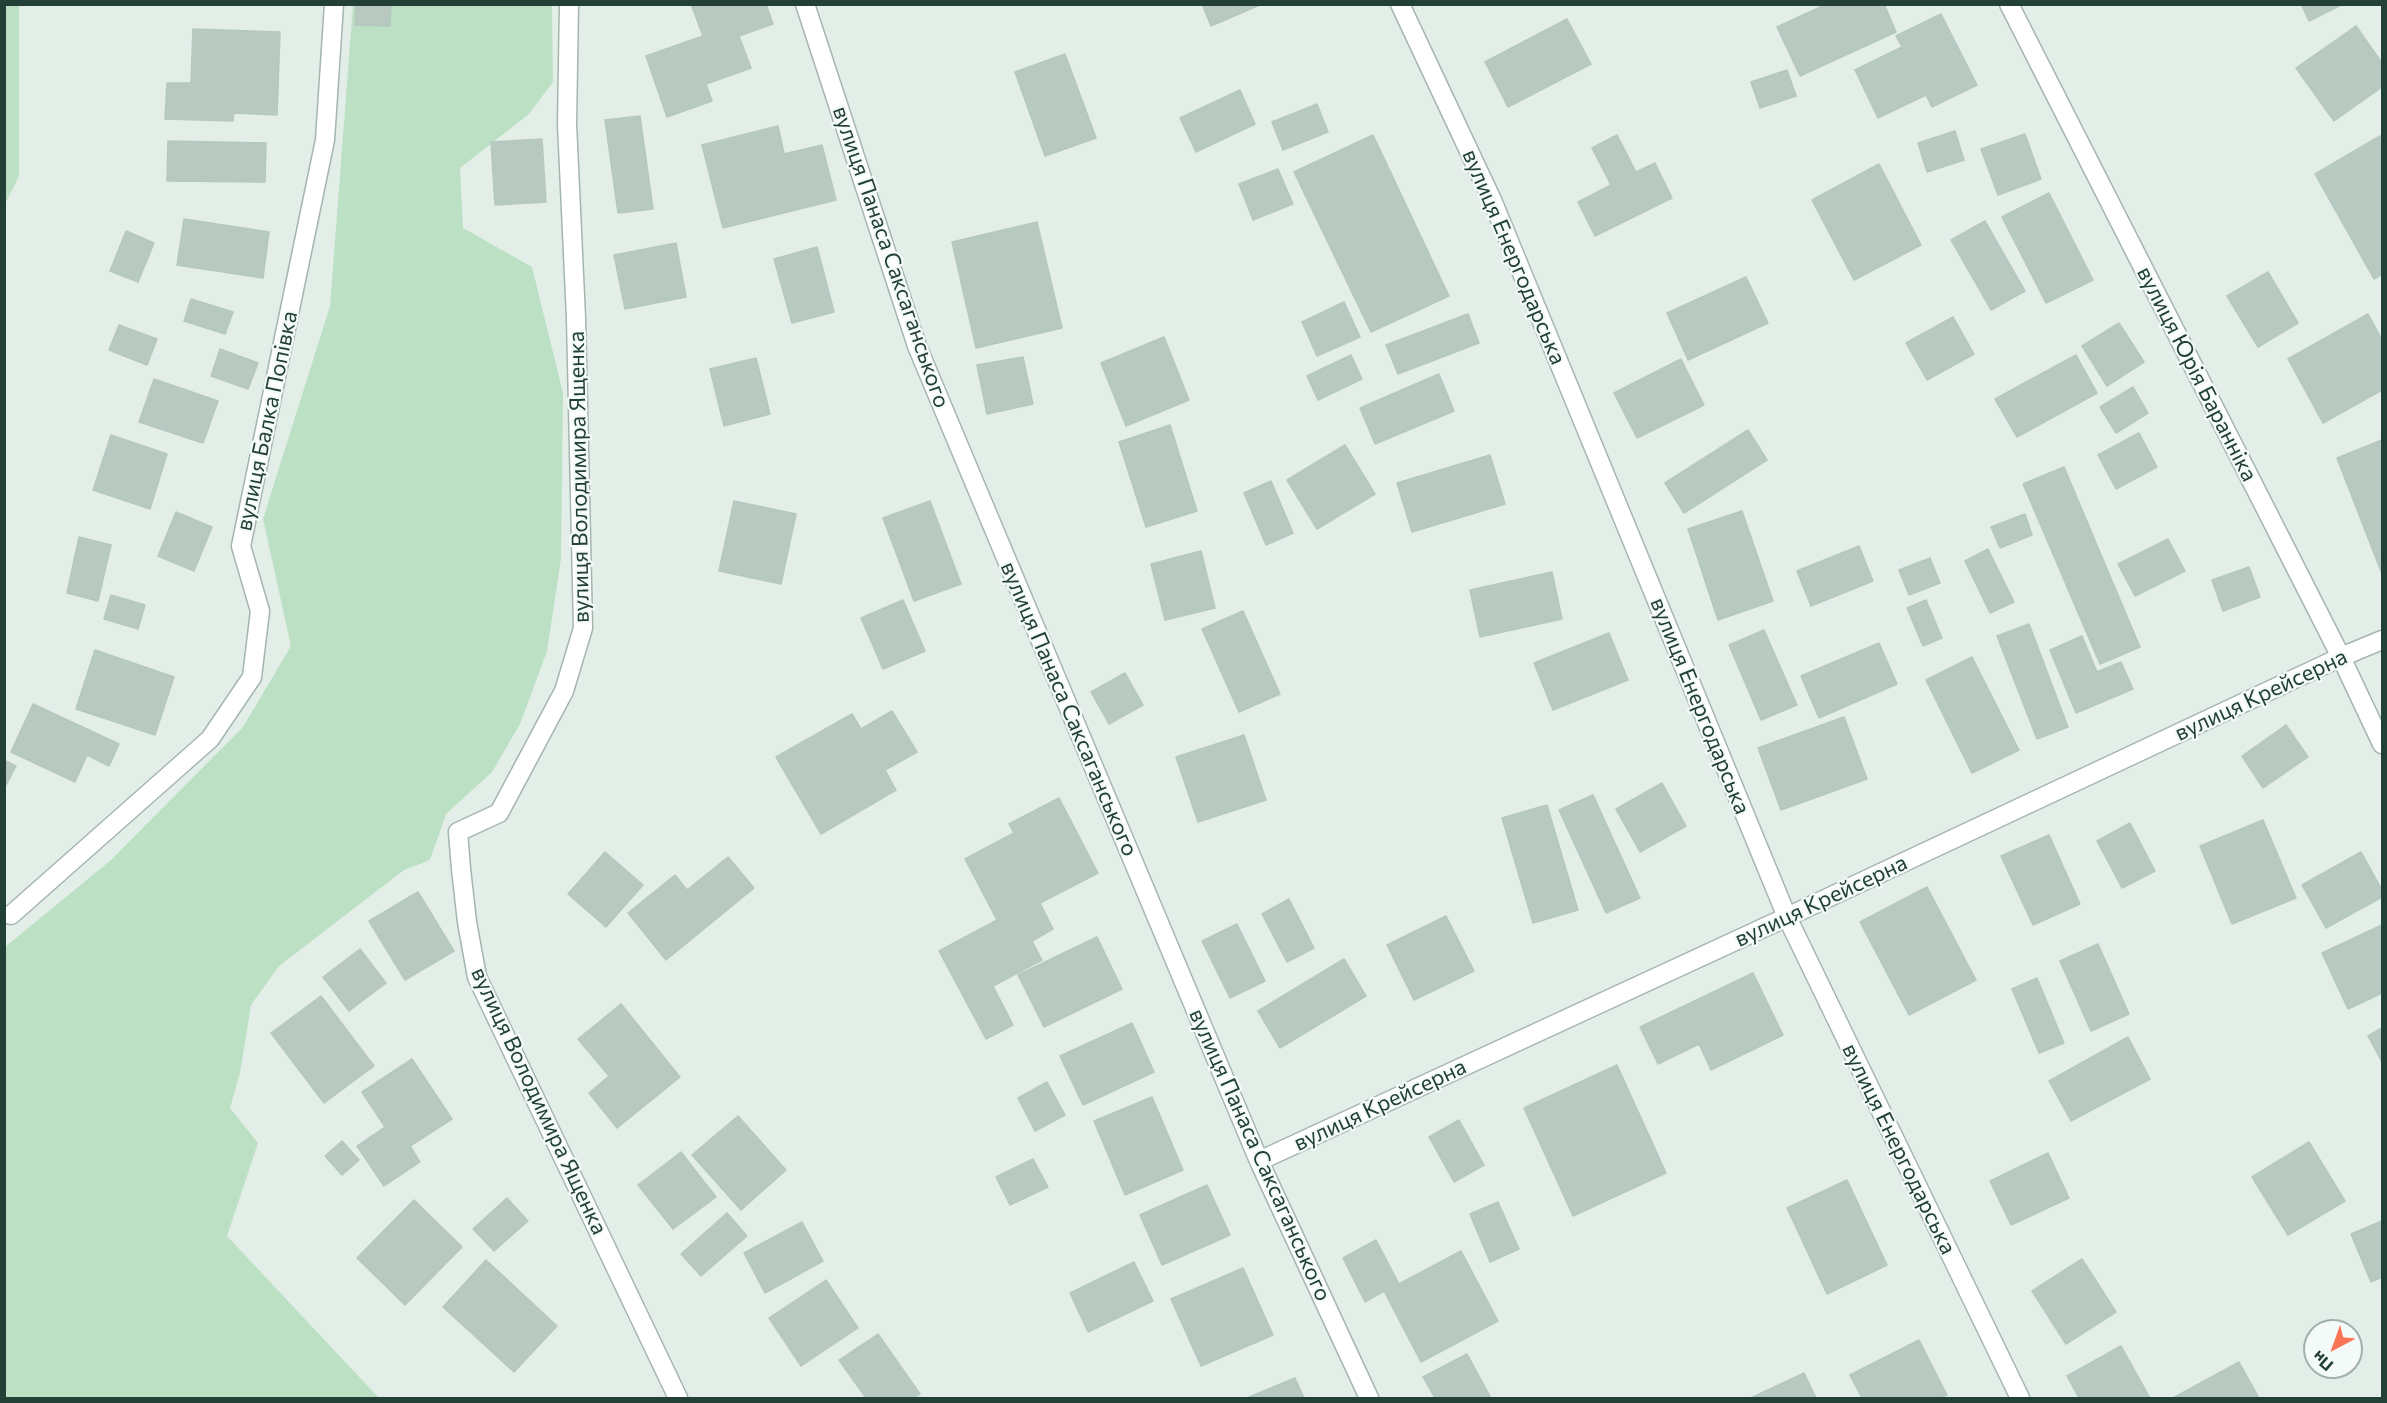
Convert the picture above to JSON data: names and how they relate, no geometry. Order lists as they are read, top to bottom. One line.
{"streets":{"street":["вулиця Панаса Саксаганського","вулиця Енергодарська","вулиця Юрія Баранніка","вулиця Балка Попівка","вулиця Володимира Ященка","вулиця Крейсерна"]},"crossings":[["вулиця Панаса Саксаганського","вулиця Крейсерна"],["вулиця Енергодарська","вулиця Крейсерна"],["вулиця Юрія Баранніка","вулиця Крейсерна"]],"north":"bottom left"}
